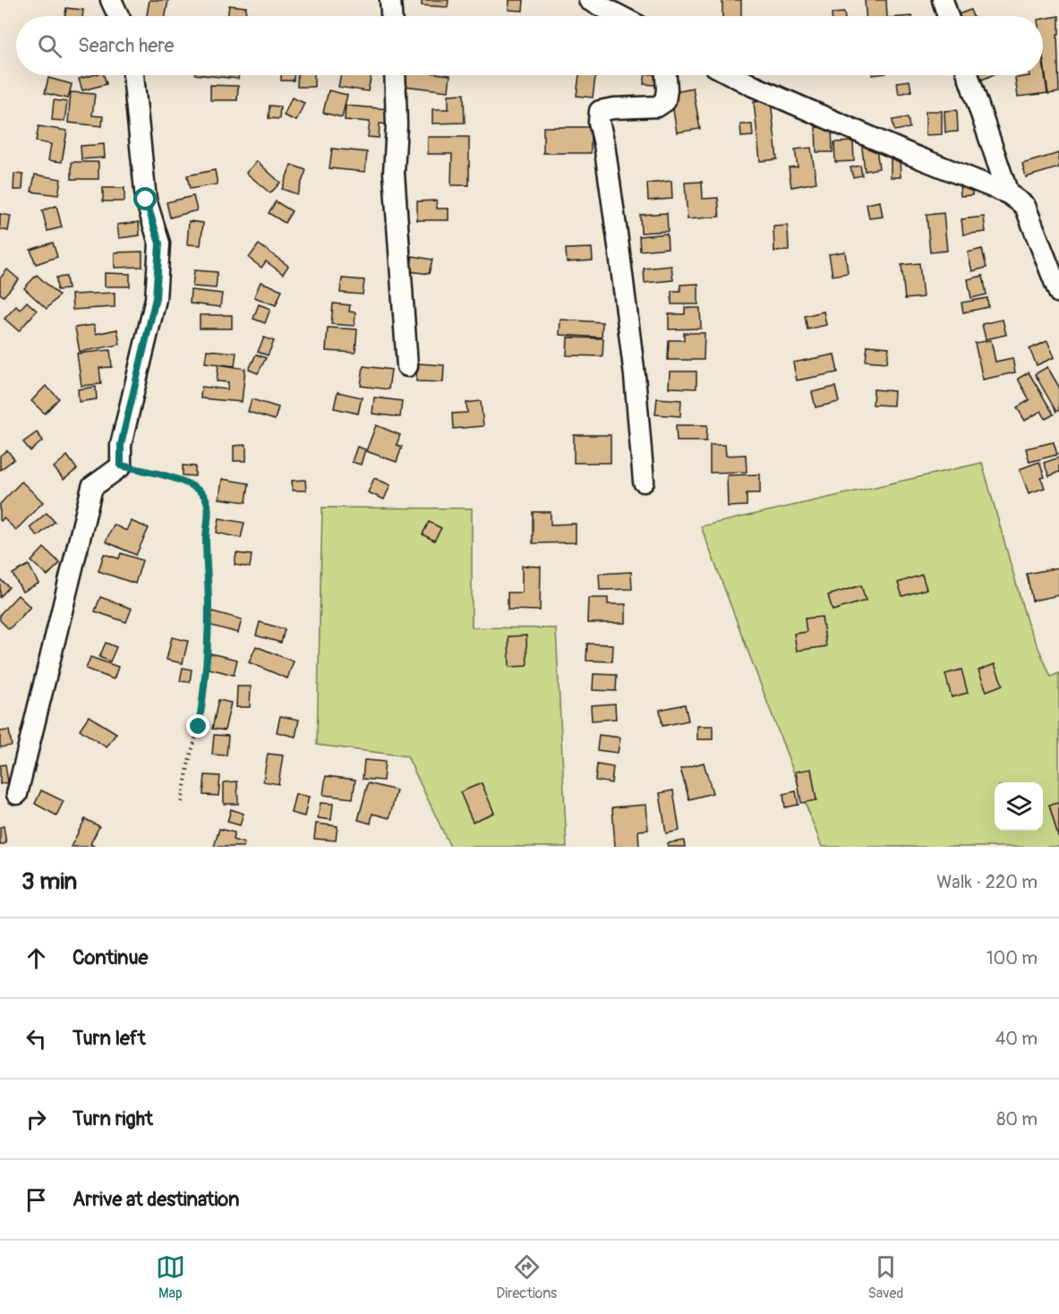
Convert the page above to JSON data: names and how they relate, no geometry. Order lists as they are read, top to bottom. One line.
{"page":{"search":"Search here","heading":["3 min","Walk · 220 m"],"list":[["Continue","100 m"],["Turn left","40 m"],["Turn right","80 m"],"Arrive at destination"],"nav":["Map","Directions","Saved"]}}
